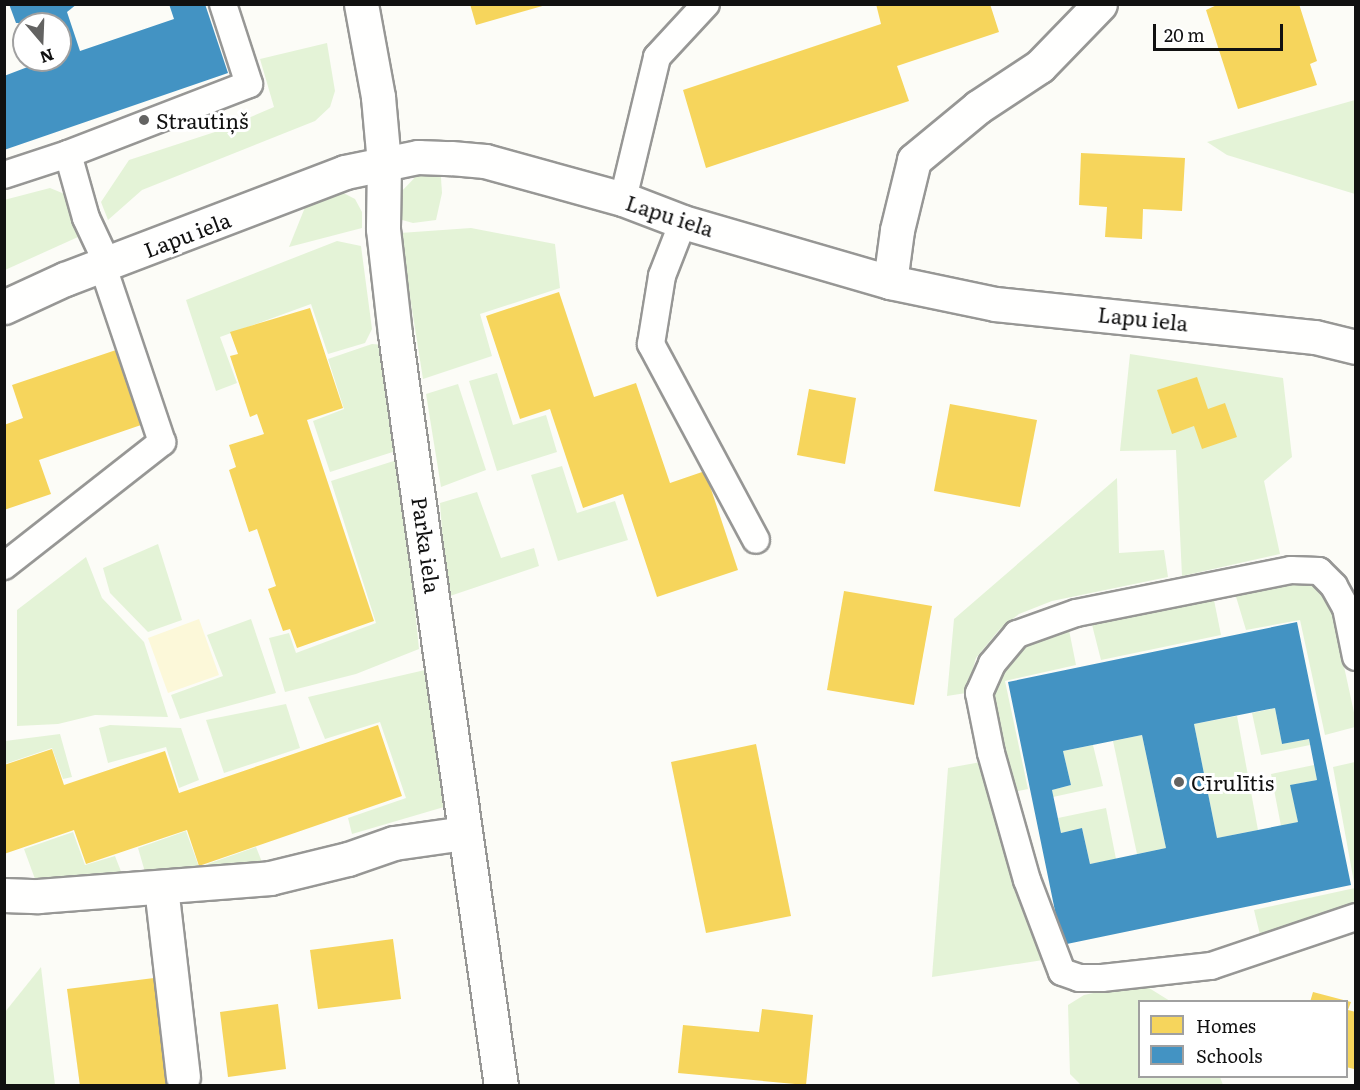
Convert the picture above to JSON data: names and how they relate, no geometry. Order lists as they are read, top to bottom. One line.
{"streets":{"street":["Lapu iela","Parka iela"]},"crossings":[["Lapu iela","Parka iela"]],"places":["Strautiņš","Cīrulītis"],"legend":["Homes","Schools"],"scale_bar":"20 m","north":"bottom"}
